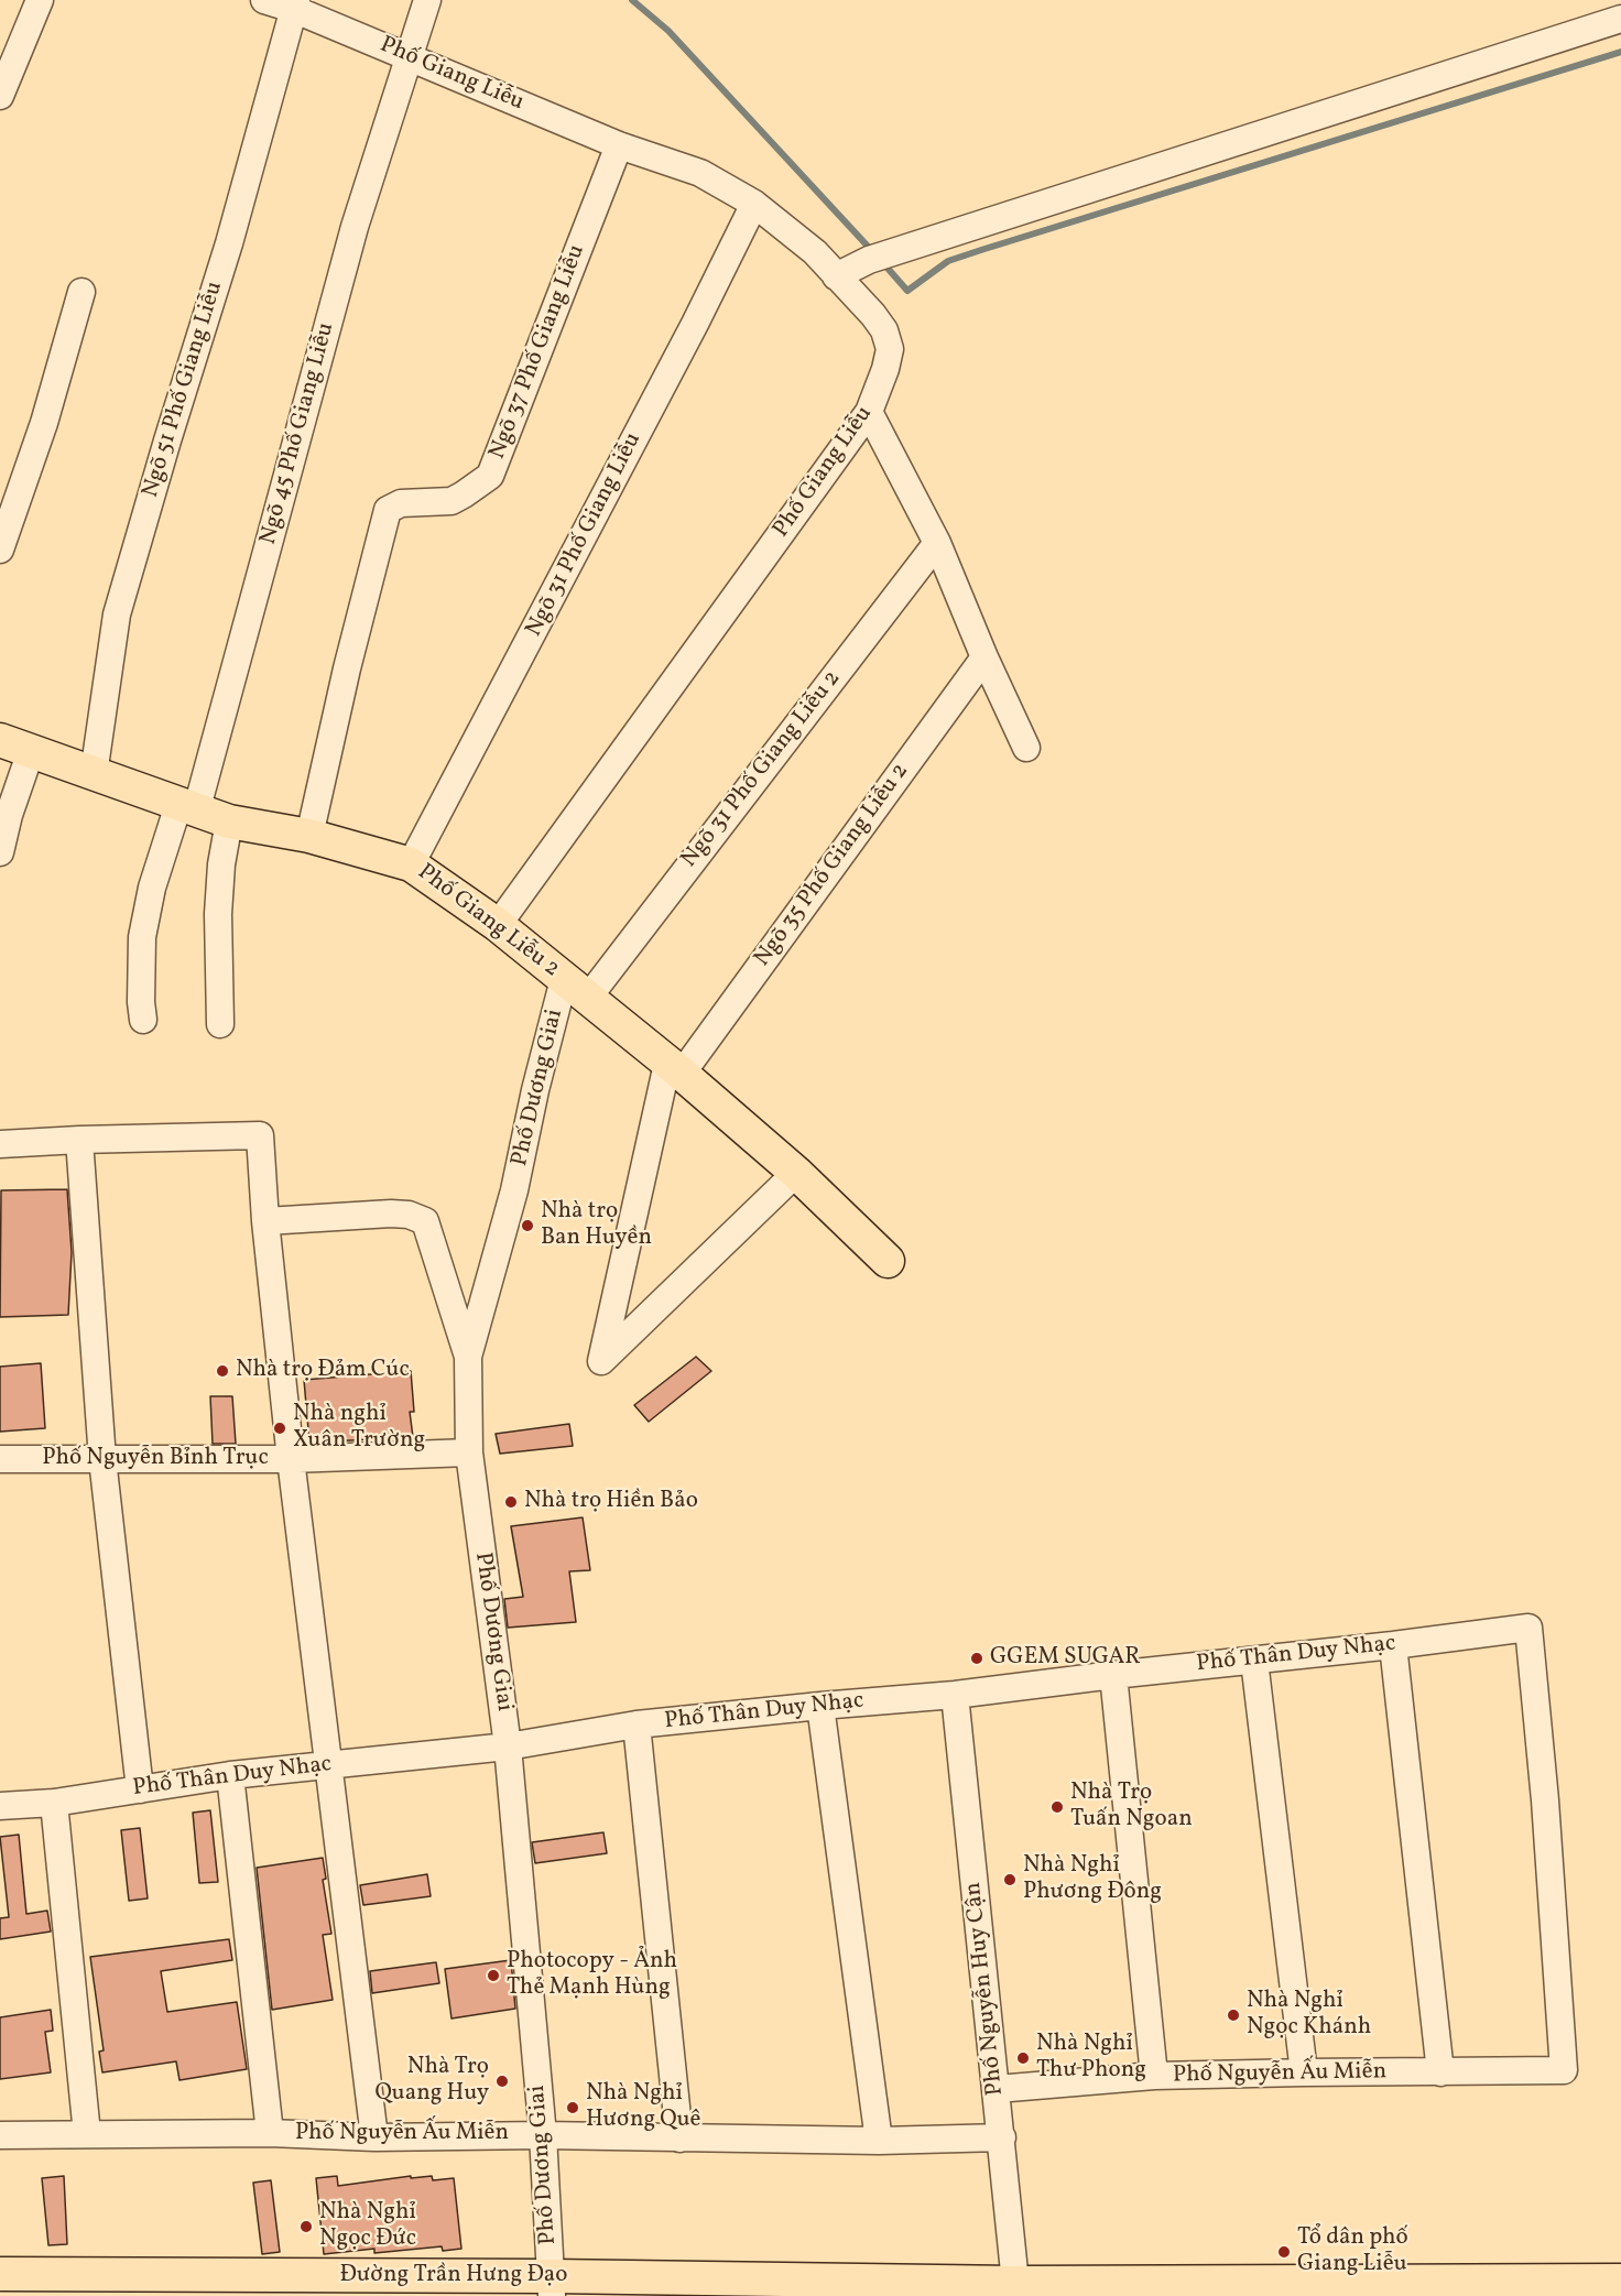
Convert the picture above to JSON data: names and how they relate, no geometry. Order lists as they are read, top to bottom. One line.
{"streets":{"main road":["Phố Giang Liễu 2","Đường Trần Hưng Đạo"],"street":["Phố Giang Liễu","Ngõ 37 Phố Giang Liễu","Ngõ 51 Phố Giang Liễu","Ngõ 45 Phố Giang Liễu","Ngõ 31 Phố Giang Liễu","Ngõ 31 Phố Giang Liễu 2","Ngõ 35 Phố Giang Liễu 2","Phố Dương Giai","Phố Nguyễn Bỉnh Trục","Phố Thân Duy Nhạc","Phố Nguyễn Huy Cận","Phố Nguyễn Ấu Miễn"]},"crossings":[["Phố Giang Liễu","Ngõ 37 Phố Giang Liễu"],["Phố Giang Liễu","Ngõ 51 Phố Giang Liễu"],["Phố Giang Liễu","Ngõ 45 Phố Giang Liễu"],["Phố Giang Liễu","Ngõ 31 Phố Giang Liễu"],["Phố Giang Liễu","Phố Giang Liễu 2"],["Ngõ 37 Phố Giang Liễu","Phố Giang Liễu 2"],["Ngõ 51 Phố Giang Liễu","Phố Giang Liễu 2"],["Ngõ 45 Phố Giang Liễu","Phố Giang Liễu 2"],["Ngõ 31 Phố Giang Liễu","Phố Giang Liễu 2"],["Ngõ 31 Phố Giang Liễu 2","Phố Giang Liễu 2"],["Ngõ 31 Phố Giang Liễu 2","Phố Dương Giai"],["Ngõ 35 Phố Giang Liễu 2","Phố Giang Liễu 2"],["Phố Giang Liễu 2","Phố Dương Giai"],["Phố Dương Giai","Phố Nguyễn Bỉnh Trục"],["Phố Dương Giai","Phố Thân Duy Nhạc"],["Phố Dương Giai","Phố Nguyễn Ấu Miễn"],["Phố Dương Giai","Đường Trần Hưng Đạo"],["Phố Thân Duy Nhạc","Phố Nguyễn Huy Cận"],["Phố Thân Duy Nhạc","Phố Nguyễn Ấu Miễn"],["Phố Nguyễn Huy Cận","Phố Nguyễn Ấu Miễn"],["Phố Nguyễn Huy Cận","Đường Trần Hưng Đạo"]],"places":["Nhà trọ Ban Huyền","Nhà trọ Đảm Cúc","Nhà nghỉ Xuân Trường","Nhà trọ Hiền Bảo","GGEM SUGAR","Nhà Trọ Tuấn Ngoan","Nhà Nghỉ Phương Đông","Photocopy - Ảnh Thẻ Mạnh Hùng","Nhà Nghỉ Ngọc Khánh","Nhà Nghỉ Thư Phong","Nhà Trọ Quang Huy","Nhà Nghỉ Hương Quê","Nhà Nghỉ Ngọc Đức","Tổ dân phố Giang Liễu"]}
